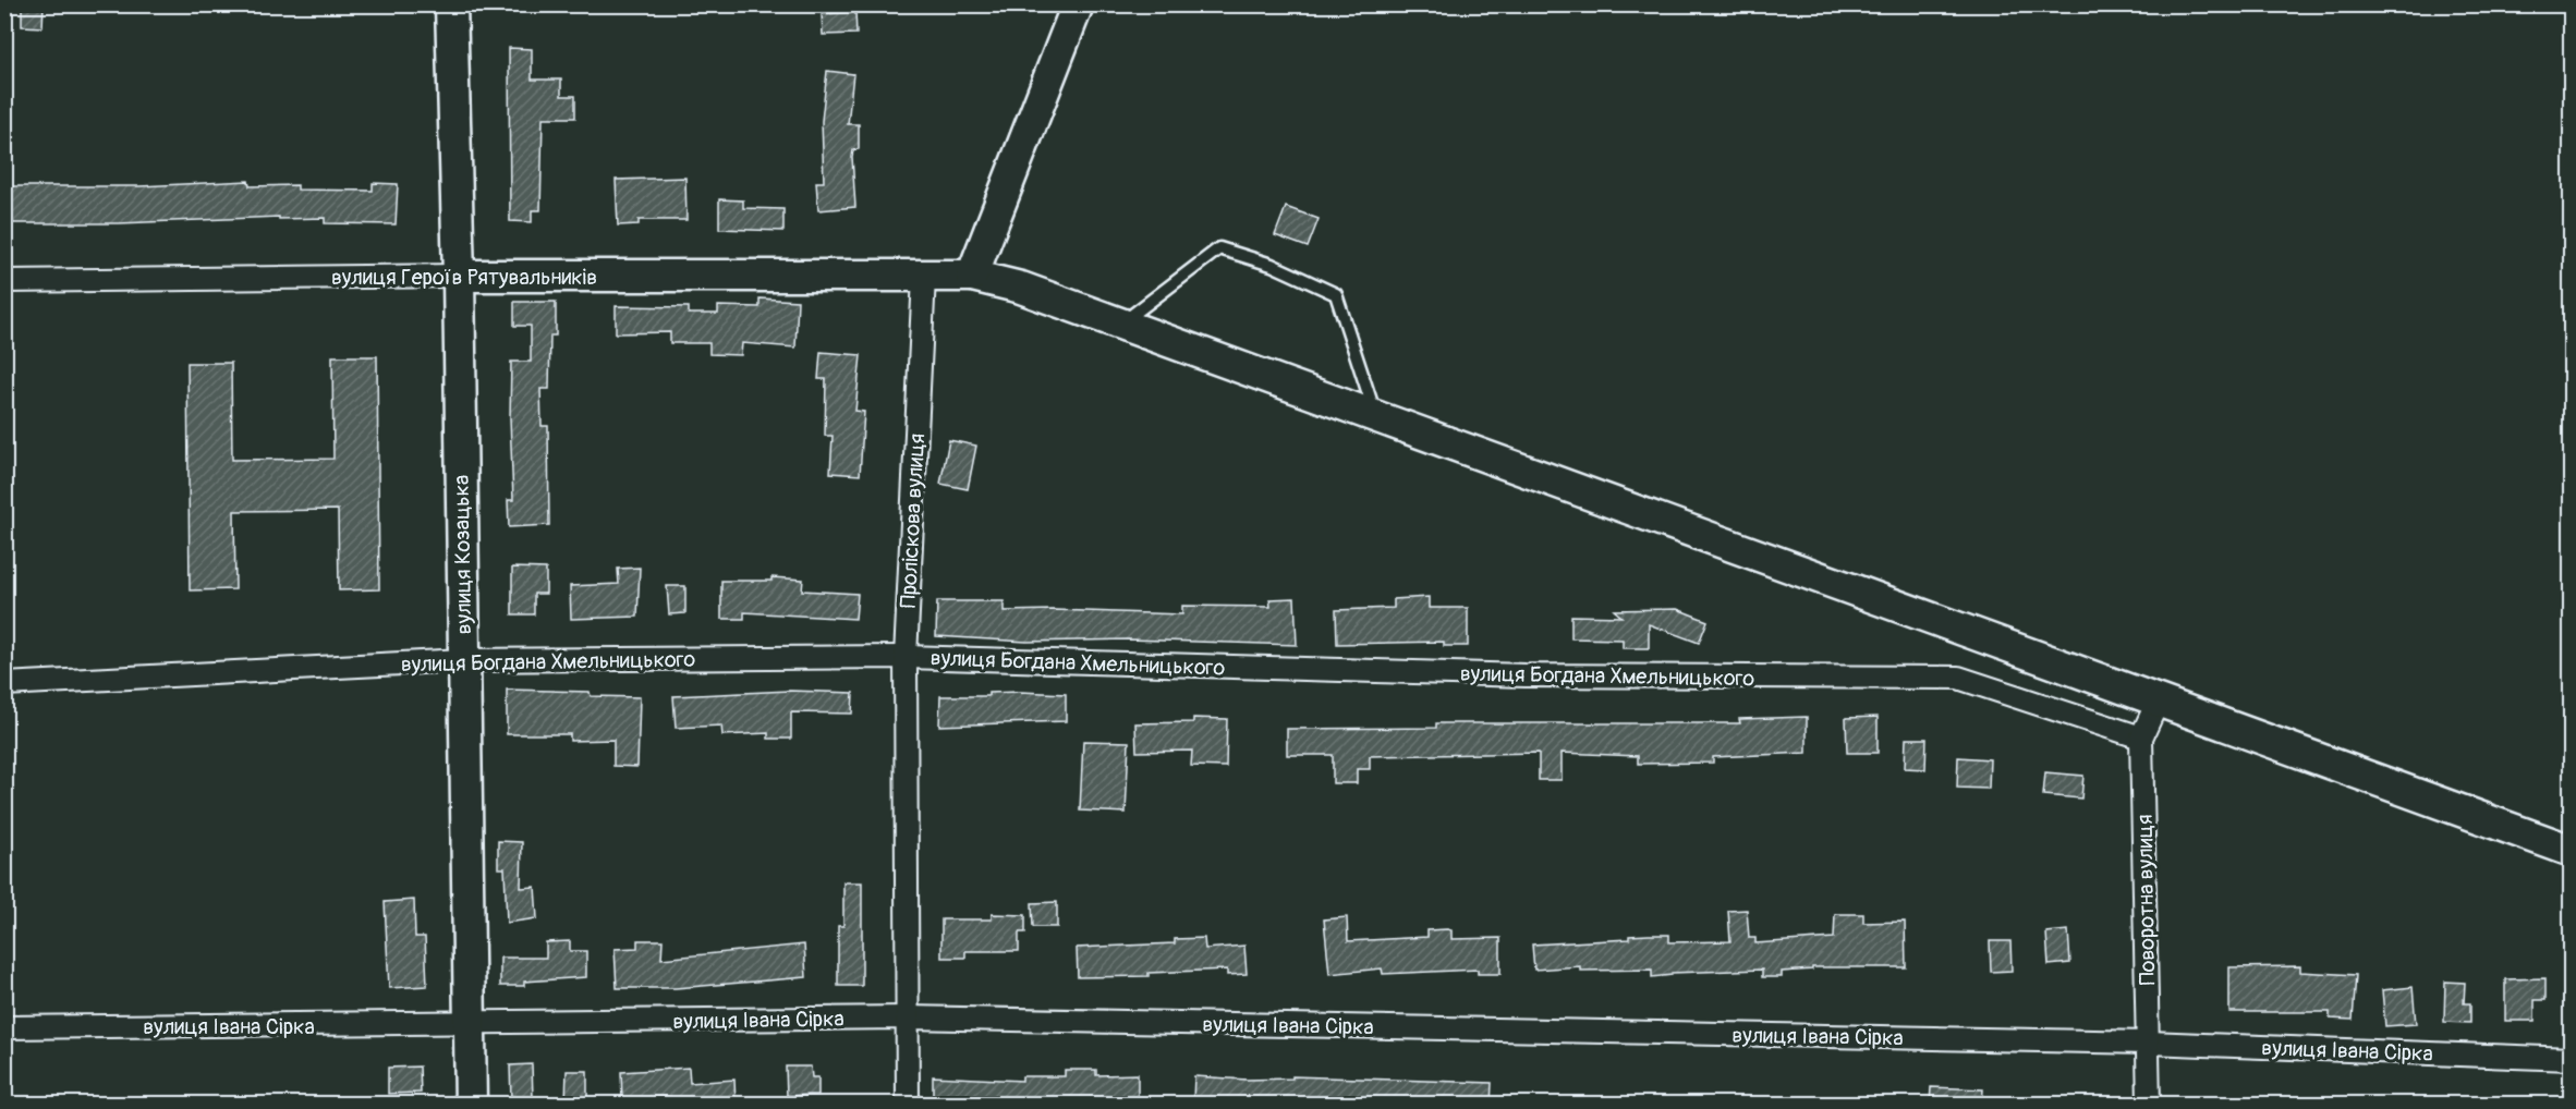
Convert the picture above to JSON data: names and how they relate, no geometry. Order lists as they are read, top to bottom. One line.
{"streets":{"street":["вулиця Героїв Рятувальників","Проліскова вулиця","вулиця Козацька","вулиця Богдана Хмельницького","Поворотна вулиця","вулиця Івана Сірка"]},"crossings":[["вулиця Героїв Рятувальників","Проліскова вулиця"],["вулиця Героїв Рятувальників","вулиця Козацька"],["Проліскова вулиця","вулиця Богдана Хмельницького"],["Проліскова вулиця","вулиця Івана Сірка"],["вулиця Козацька","вулиця Богдана Хмельницького"],["вулиця Козацька","вулиця Івана Сірка"],["вулиця Богдана Хмельницького","Поворотна вулиця"],["Поворотна вулиця","вулиця Івана Сірка"]]}
